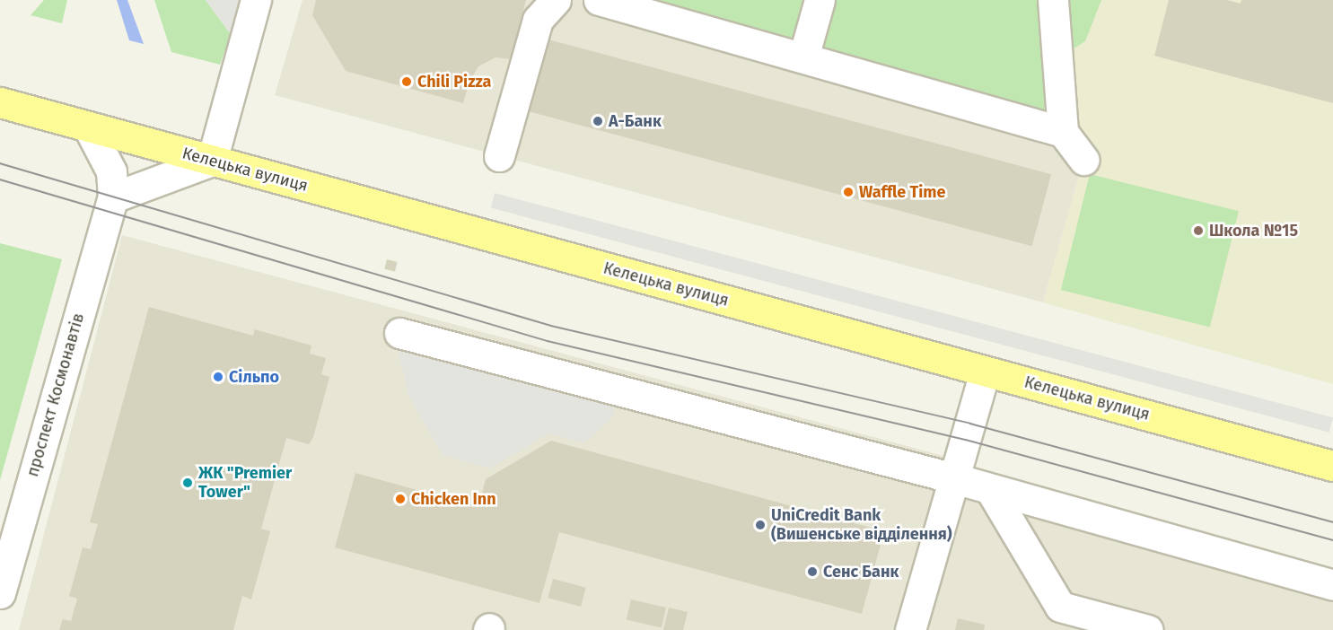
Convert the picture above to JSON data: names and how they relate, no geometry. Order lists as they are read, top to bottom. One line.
{"streets":{"main road":["Келецька вулиця"],"street":["проспект Космонавтів"]},"crossings":[["Келецька вулиця","проспект Космонавтів"]],"places":["Chili Pizza","А-Банк","Waffle Time","Школа №15","Сільпо","ЖК \"Premier Tower\"","Chicken Inn","UniCredit Bank (Вишенське відділення)","Сенс Банк"]}
